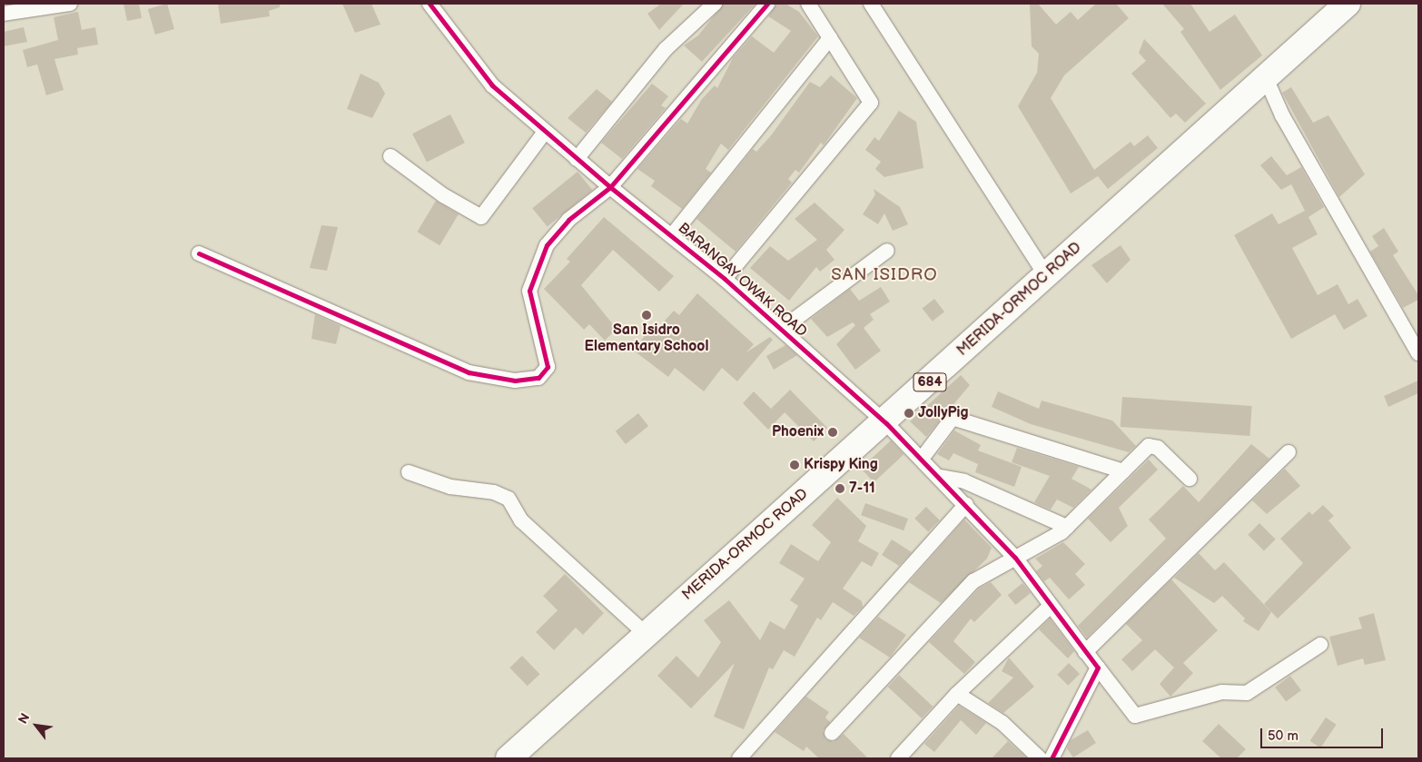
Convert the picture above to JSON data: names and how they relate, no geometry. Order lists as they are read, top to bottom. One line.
{"streets":{"highway":["MERIDA-ORMOC ROAD","684"],"street":["BARANGAY OWAK ROAD"]},"crossings":[["BARANGAY OWAK ROAD","MERIDA-ORMOC ROAD"]],"districts":["SAN ISIDRO"],"places":["San Isidro Elementary School","JollyPig","Phoenix","Krispy King","7-11"],"scale_bar":"50 m","north":"top left"}
